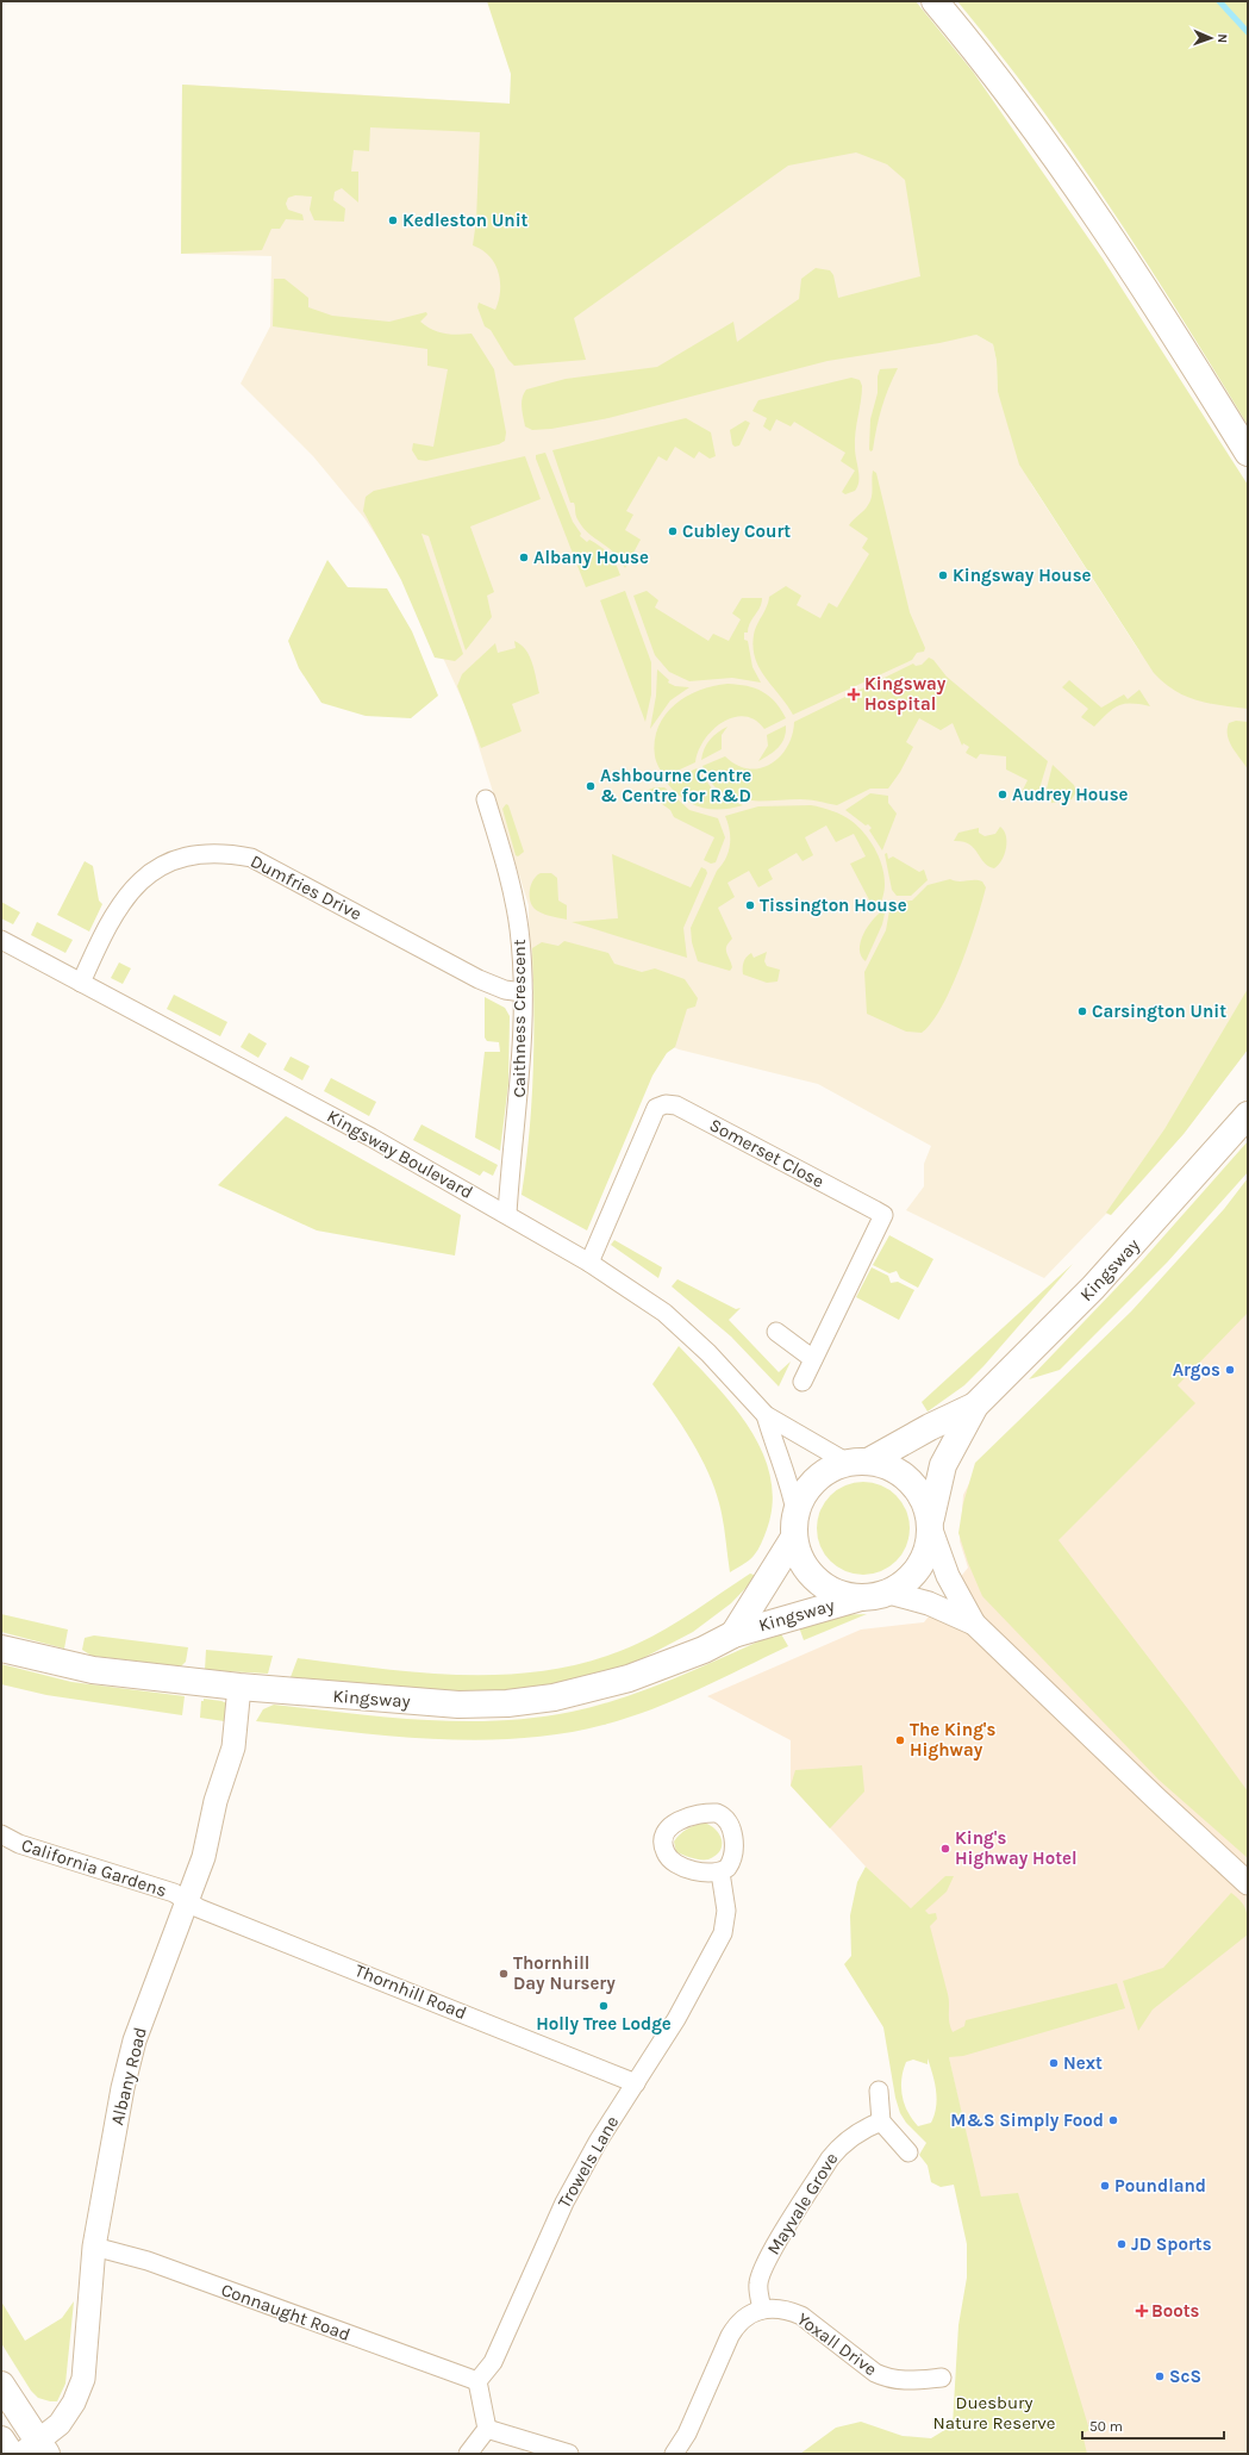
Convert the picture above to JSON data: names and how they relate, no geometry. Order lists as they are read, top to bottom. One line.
{"streets":{"main road":["Kingsway"],"street":["Dumfries Drive","Caithness Crescent","Somerset Close","Kingsway Boulevard","California Gardens","Thornhill Road","Albany Road","Trowels Lane","Mayvale Grove","Connaught Road","Yoxall Drive"]},"crossings":[["Dumfries Drive","Caithness Crescent"],["Dumfries Drive","Kingsway Boulevard"],["Caithness Crescent","Kingsway Boulevard"],["Somerset Close","Kingsway Boulevard"],["Kingsway","Albany Road"],["California Gardens","Thornhill Road"],["California Gardens","Albany Road"],["Thornhill Road","Albany Road"],["Thornhill Road","Trowels Lane"],["Albany Road","Connaught Road"],["Trowels Lane","Connaught Road"],["Mayvale Grove","Yoxall Drive"]],"parks":["Duesbury Nature Reserve"],"places":{"other":["Kedleston Unit","Cubley Court","Albany House","Kingsway House","Ashbourne Centre & Centre for R&D","Audrey House","Tissington House","Carsington Unit","Argos","The King's Highway","King's Highway Hotel","Thornhill Day Nursery","Holly Tree Lodge","Next","M&S Simply Food","Poundland","JD Sports","ScS"],"health":["Kingsway Hospital","Boots"]},"scale_bar":"50 m","north":"right"}
